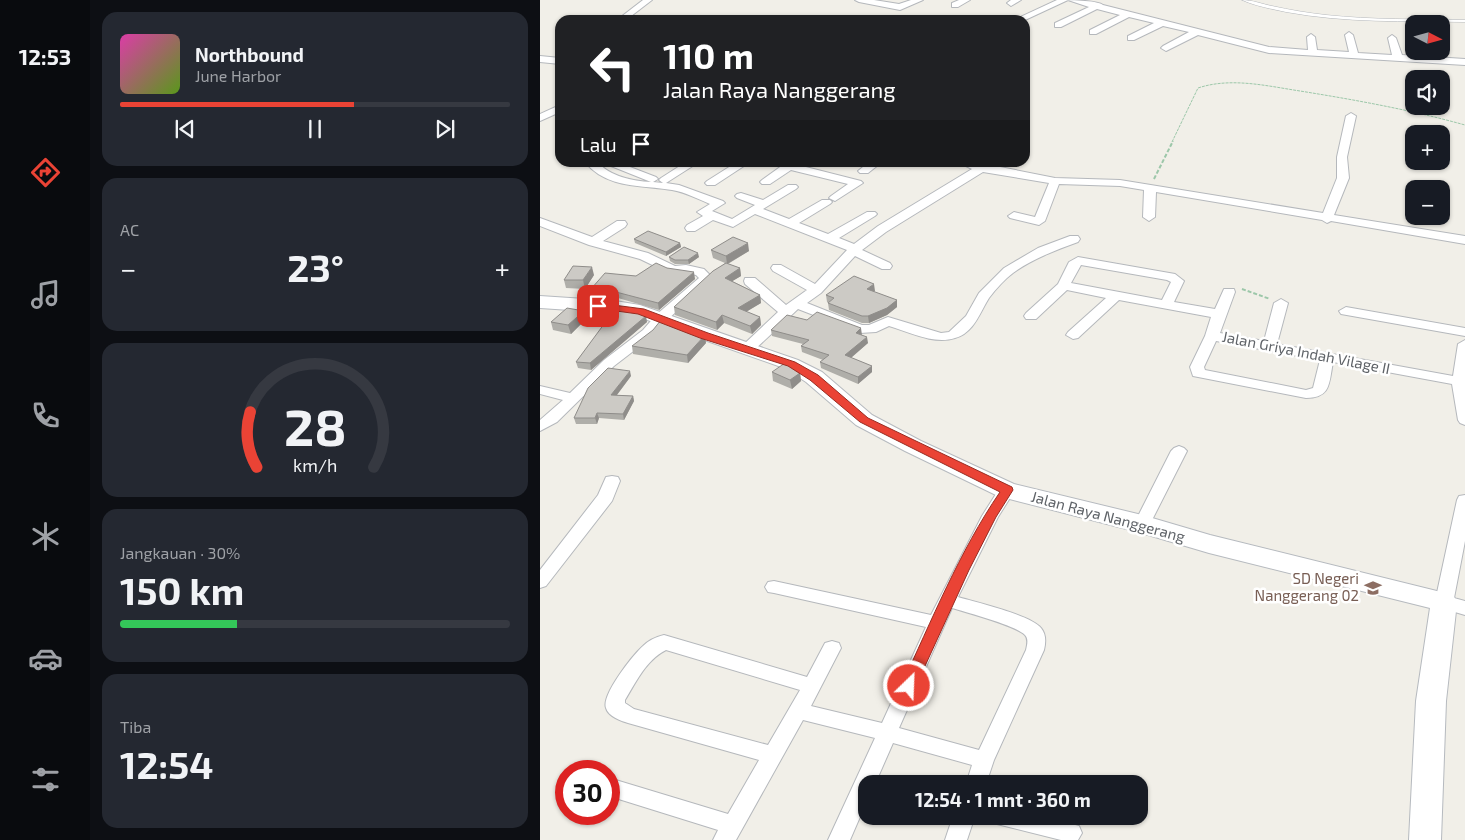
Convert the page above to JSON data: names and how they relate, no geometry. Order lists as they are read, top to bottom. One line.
{"streets":{"street":["Jalan Griya Indah Vilage II","Jalan Raya Nanggerang"]},"places":{"school or university":["SD Negeri Nanggerang 02"]},"north":"right","page":{"tabs":"12:53","map_buttons":["+","−"],"turn":["110 m","Jalan Raya Nanggerang"],"song":["Northbound","June Harbor"],"then":"Lalu","tile":["AC",["Jangkauan · 30%","150 km"],["Tiba","12:54"]],"heat":["−","23°","+"],"limit":"30","trip":"12:54 · 1 mnt · 360 m","gauge":["28","km/h"]}}
